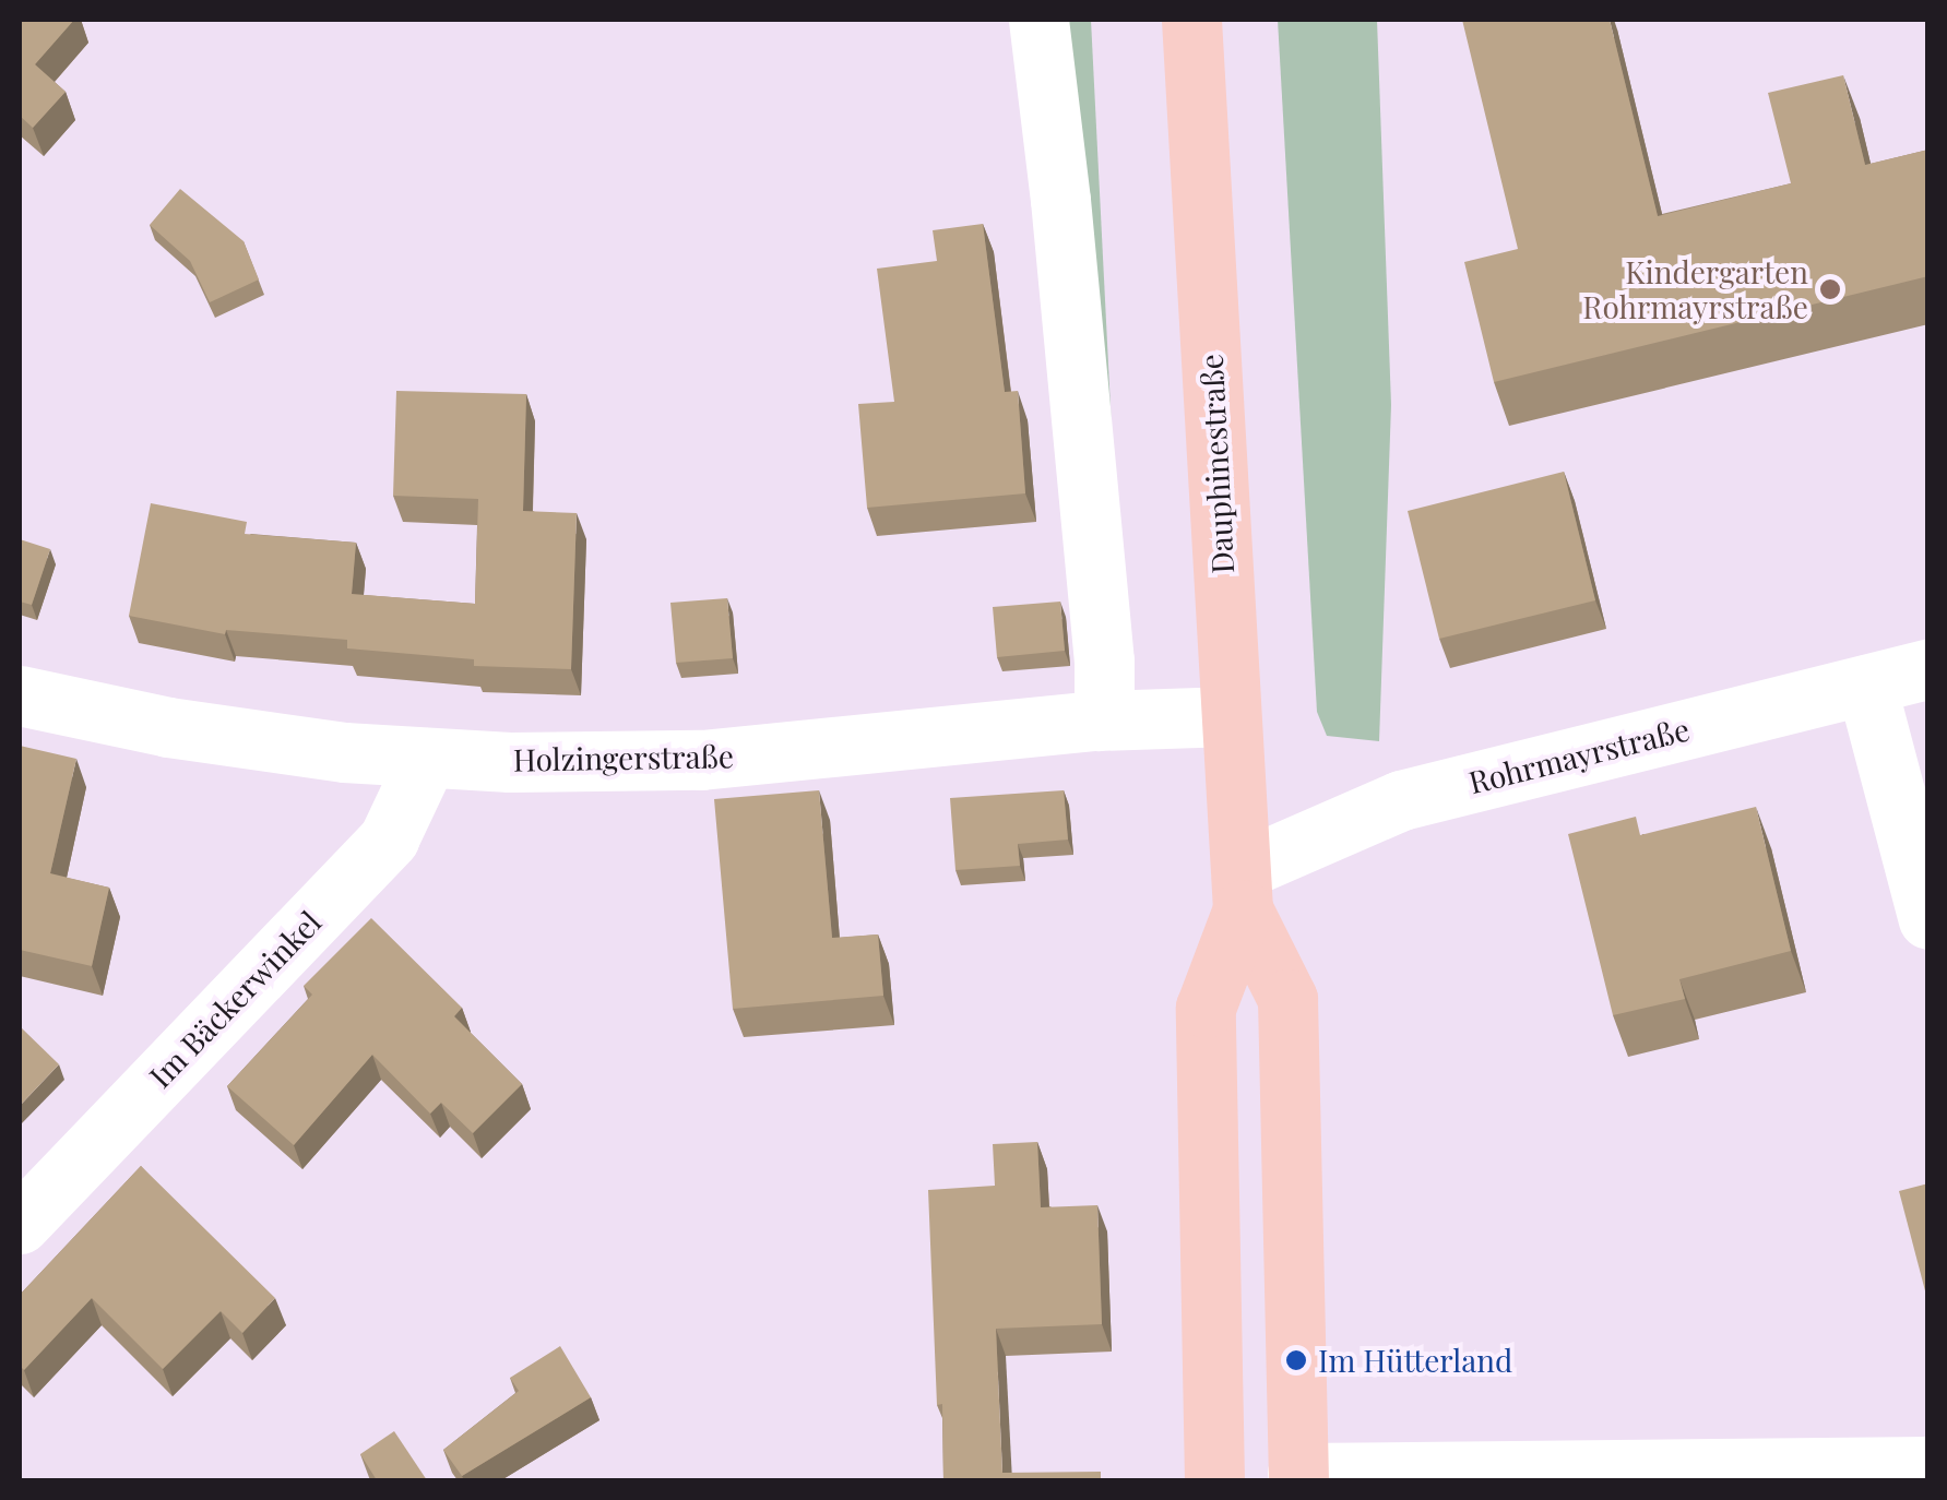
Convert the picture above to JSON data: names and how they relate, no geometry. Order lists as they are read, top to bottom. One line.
{"streets":{"main road":["Dauphinestraße"],"street":["Rohrmayrstraße","Holzingerstraße","Im Bäckerwinkel"]},"crossings":[["Dauphinestraße","Rohrmayrstraße"],["Dauphinestraße","Holzingerstraße"],["Holzingerstraße","Im Bäckerwinkel"]],"places":["Kindergarten Rohrmayrstraße","Im Hütterland"]}
